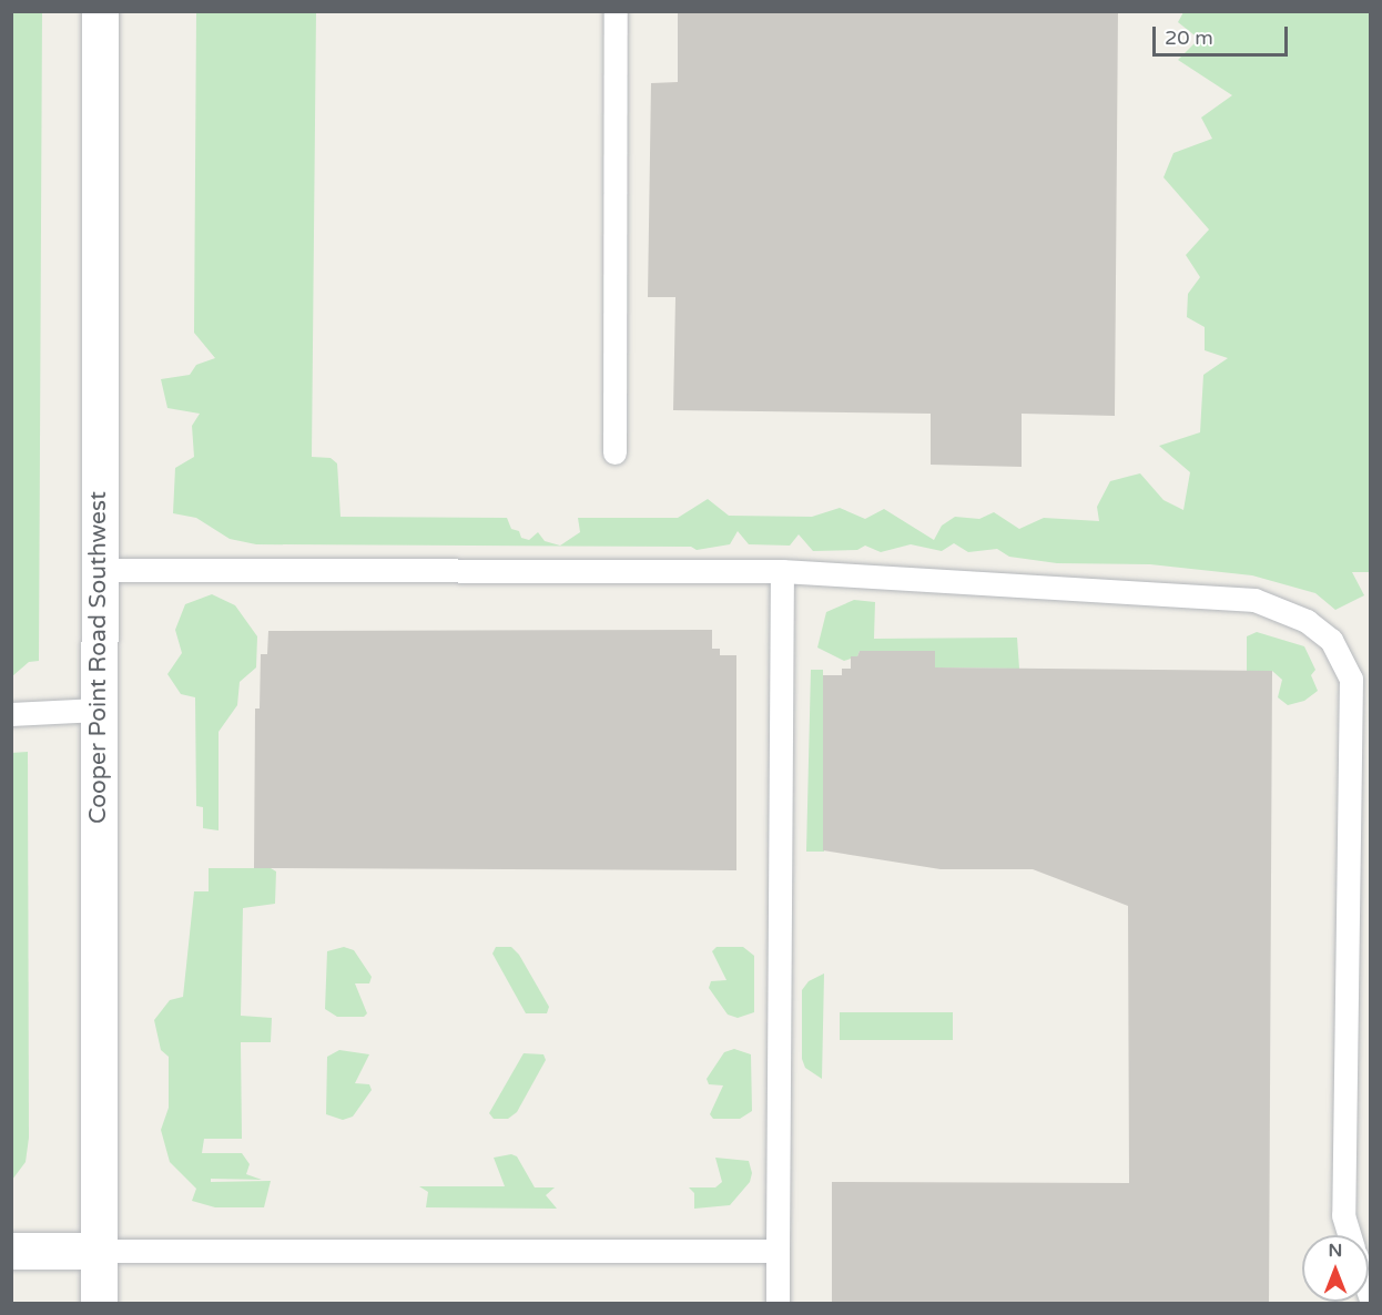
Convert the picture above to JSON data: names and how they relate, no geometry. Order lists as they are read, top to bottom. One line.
{"streets":{"main road":["Cooper Point Road Southwest"]},"scale_bar":"20 m","north":"top"}
